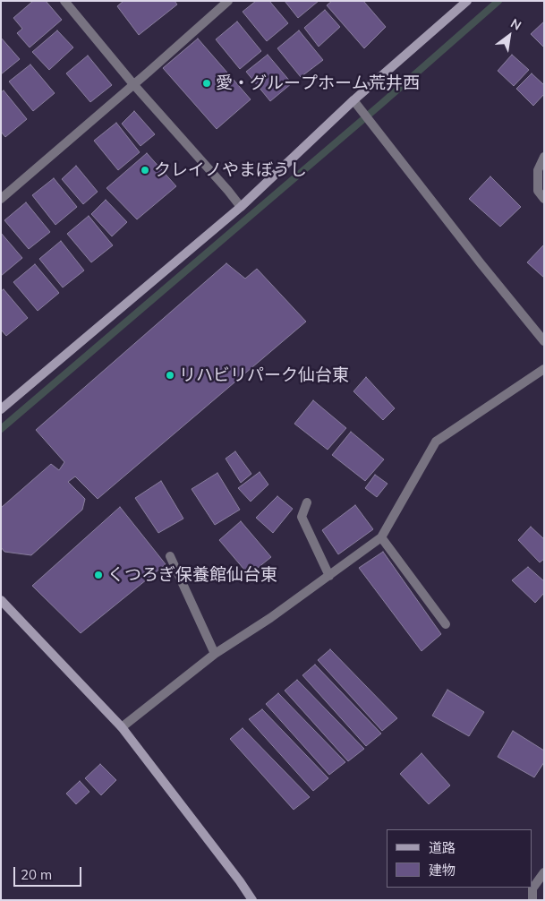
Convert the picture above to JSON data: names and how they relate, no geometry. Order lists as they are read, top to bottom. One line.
{"places":["愛・グループホーム荒井西","クレイノやまぼうし","リハビリパーク仙台東","くつろぎ保養館仙台東"],"legend":["道路","建物"],"scale_bar":"20 m","north":"top right"}
